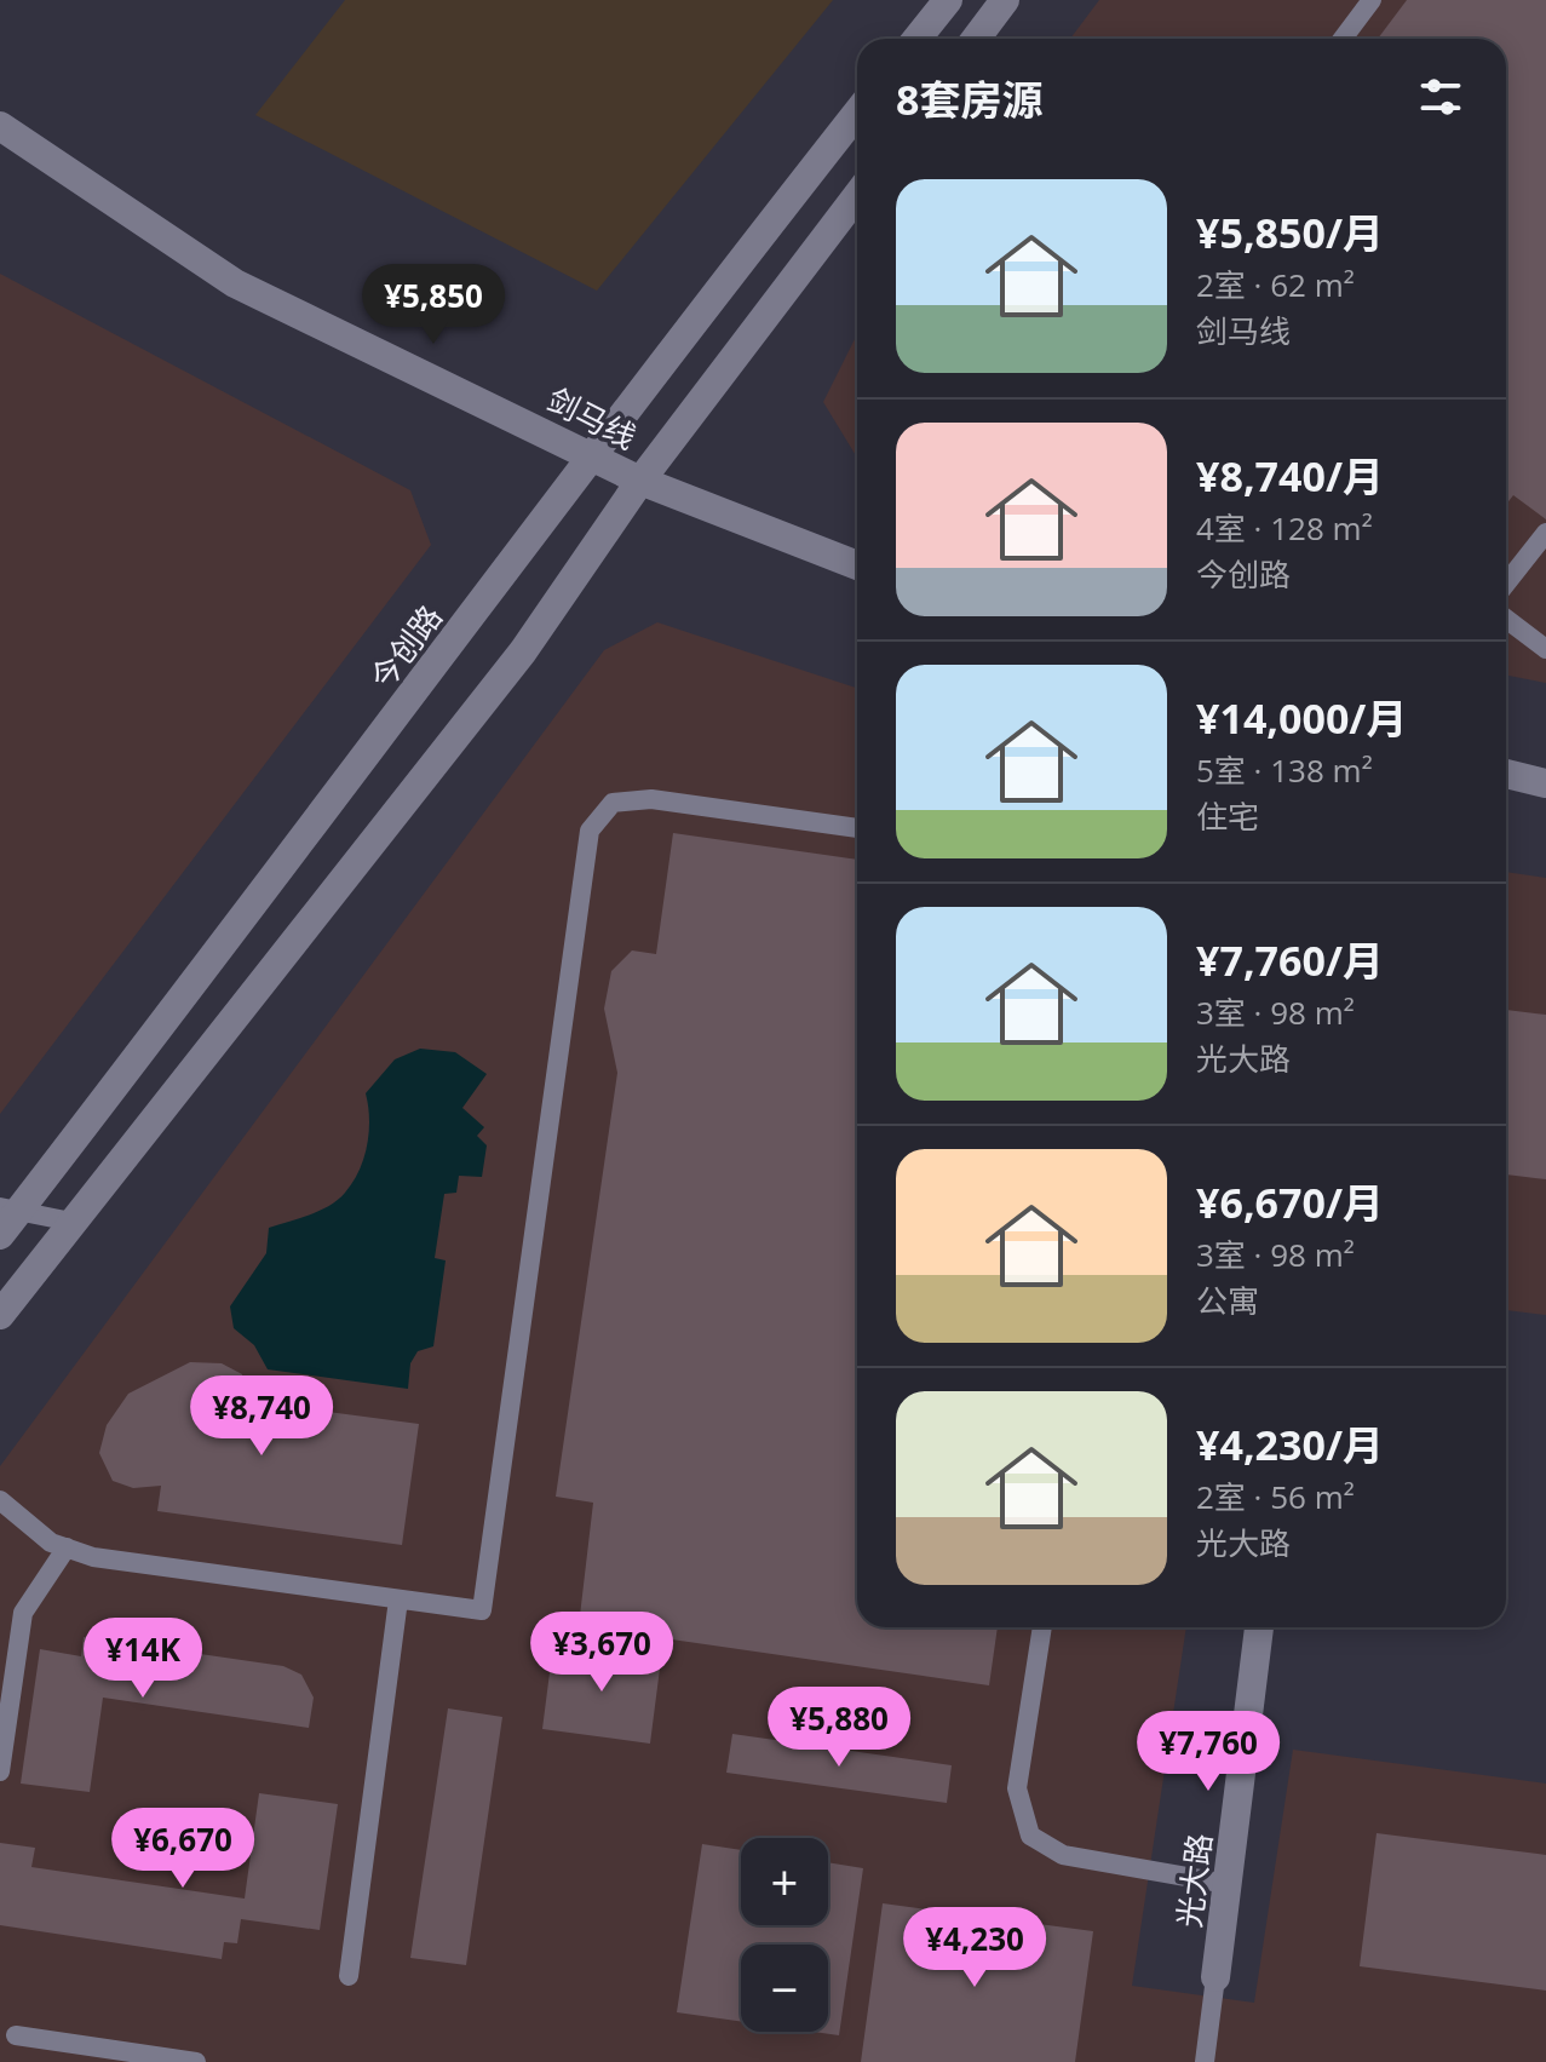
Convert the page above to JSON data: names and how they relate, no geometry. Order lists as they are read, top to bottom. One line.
{"streets":{"main road":["剑马线","今创路","光大路"]},"crossings":[["剑马线","今创路"]],"page":{"heading":"8套房源","list":[{"name":"¥5,850/月","note":"2室 · 62 m² · 剑马线"},{"name":"¥8,740/月","note":"4室 · 128 m² · 今创路"},{"name":"¥14,000/月","note":"5室 · 138 m² · 住宅"},{"name":"¥7,760/月","note":"3室 · 98 m² · 光大路"},{"name":"¥6,670/月","note":"3室 · 98 m² · 公寓"},{"name":"¥4,230/月","note":"2室 · 56 m² · 光大路"}],"price":["¥5,850","¥8,740","¥3,670","¥14K","¥5,880","¥7,760","¥6,670","¥4,230"],"map_buttons":["+","−"]}}
